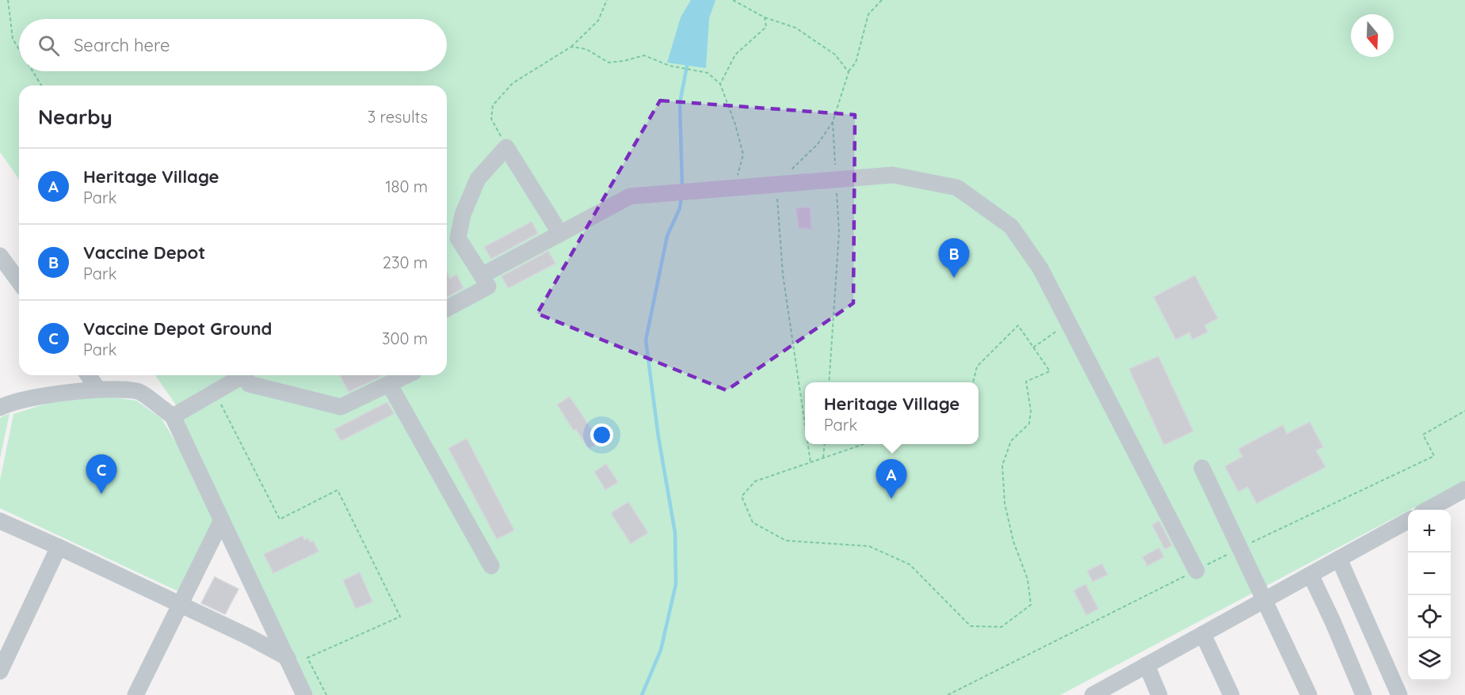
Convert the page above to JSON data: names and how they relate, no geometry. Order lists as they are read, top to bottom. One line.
{"north":"bottom","page":{"search":"Search here","heading":["Nearby","3 results"],"list":[{"mark":"A","name":"Heritage Village","note":"Park","value":"180 m"},{"mark":"B","name":"Vaccine Depot","note":"Park","value":"230 m"},{"mark":"C","name":"Vaccine Depot Ground","note":"Park","value":"300 m"}],"pins":["B","C","A"],"popup":["Heritage Village","Park"],"map_buttons":["+","−"]}}
